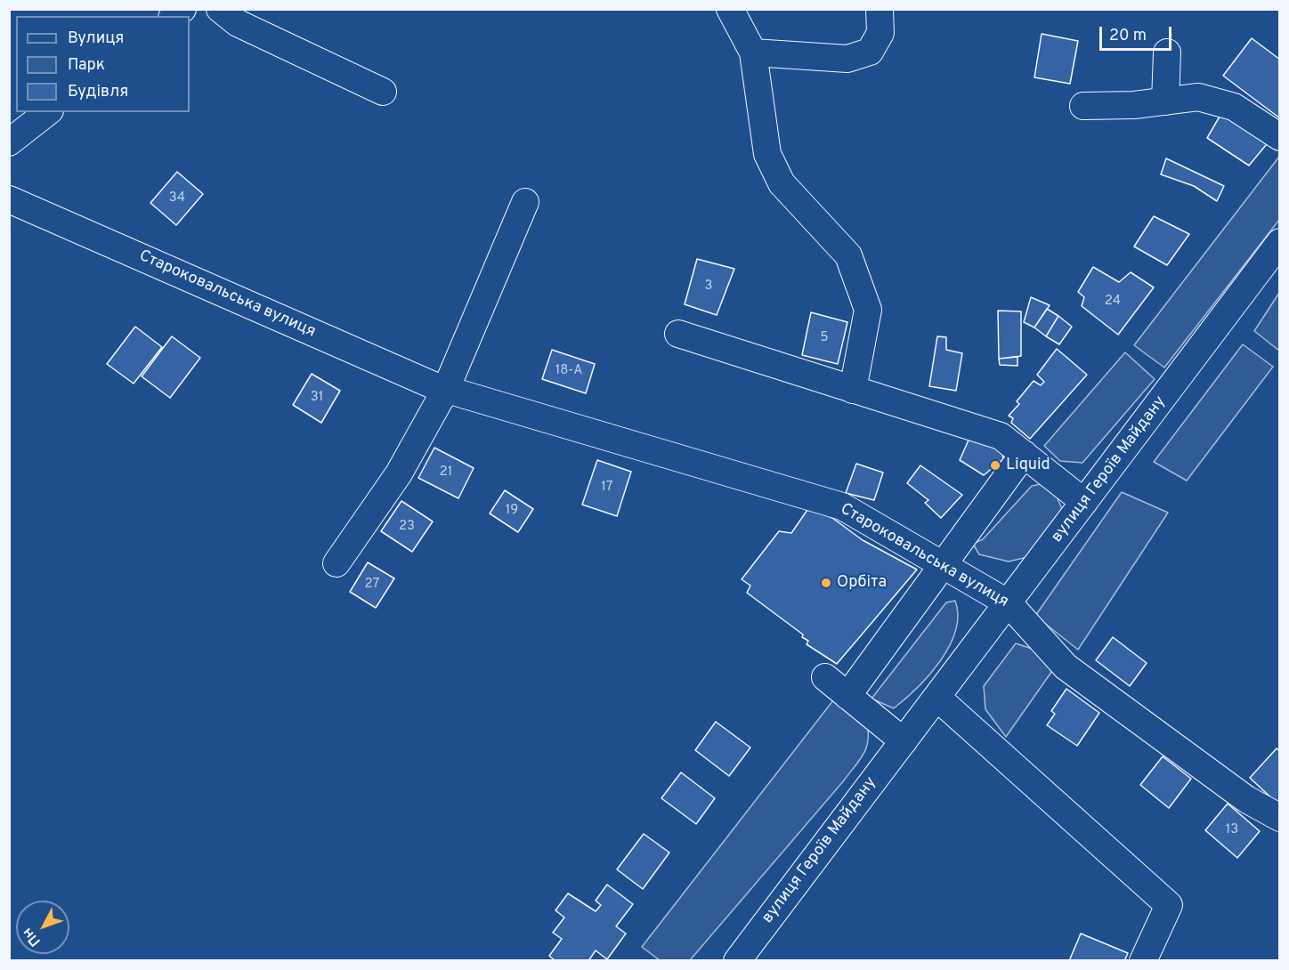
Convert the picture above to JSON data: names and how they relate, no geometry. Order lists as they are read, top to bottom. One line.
{"streets":{"street":["Староковальська вулиця","вулиця Героїв Майдану"]},"crossings":[["Староковальська вулиця","вулиця Героїв Майдану"]],"places":["Liquid","Орбіта"],"house_numbers":["34","3","24","5","18-А","31","21","17","19","23","27","13"],"legend":["Вулиця","Парк","Будівля"],"scale_bar":"20 m","north":"bottom left"}
